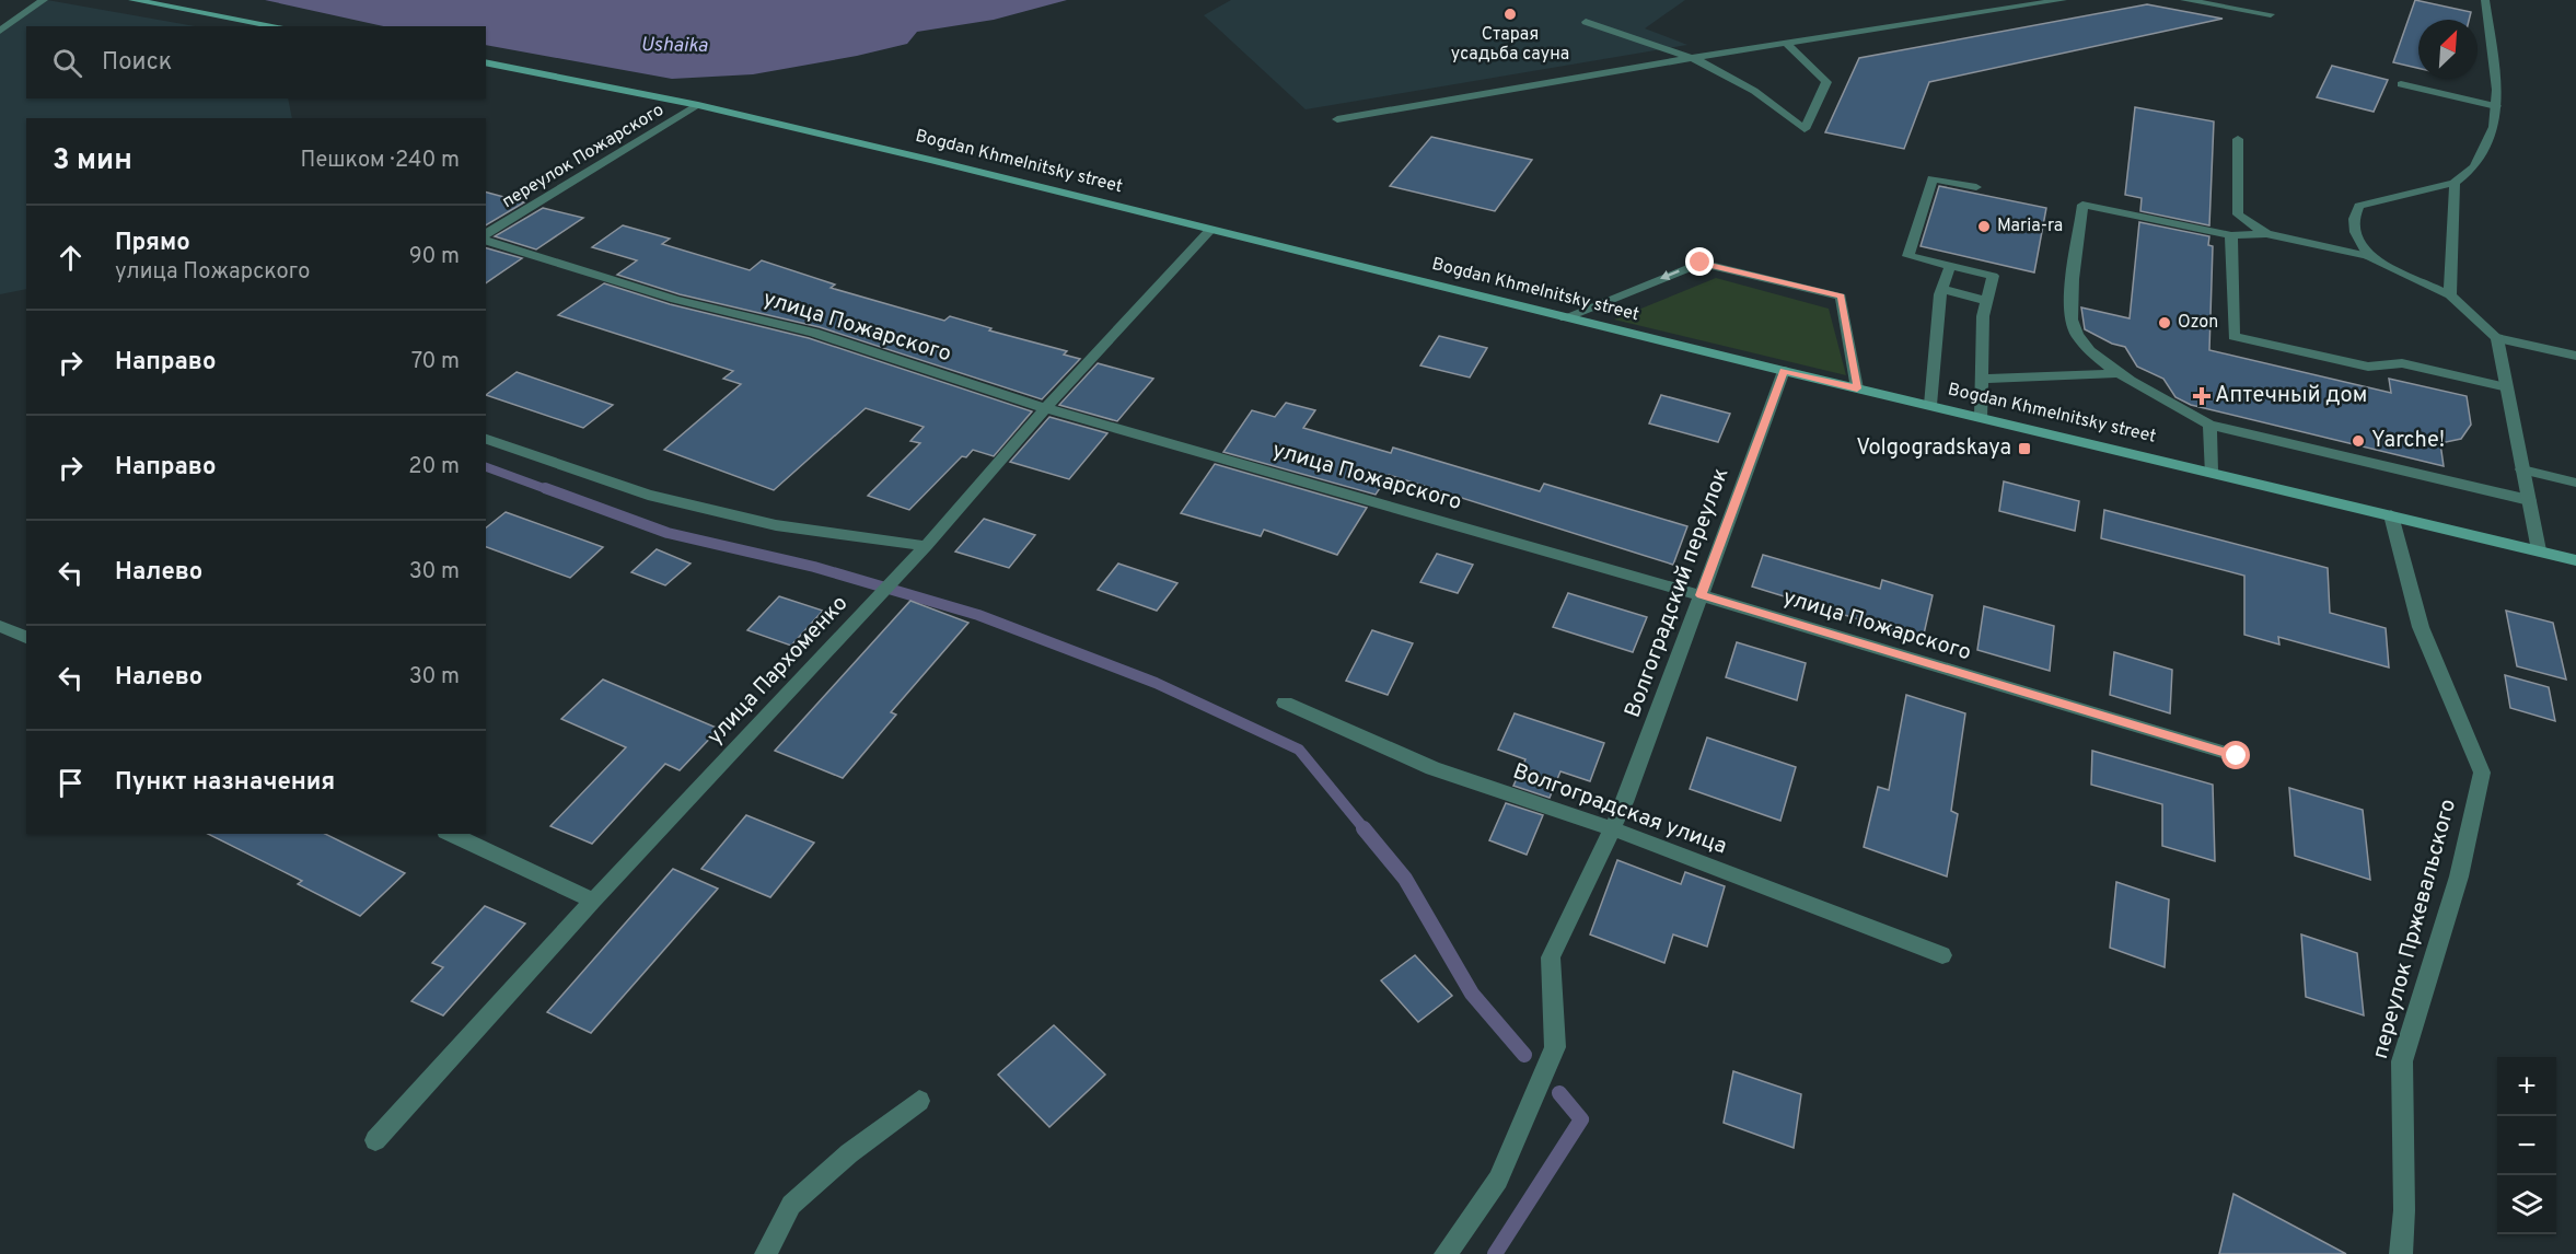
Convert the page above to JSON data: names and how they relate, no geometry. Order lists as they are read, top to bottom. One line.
{"streets":{"street":["переулок Пожарского","Bogdan Khmelnitsky street","улица Пожарского","Волгоградский переулок","улица Пархоменко","Волгоградская улица","переулок Пржевальского"]},"crossings":[["переулок Пожарского","Bogdan Khmelnitsky street"],["Bogdan Khmelnitsky street","Волгоградский переулок"],["Bogdan Khmelnitsky street","улица Пархоменко"],["Bogdan Khmelnitsky street","переулок Пржевальского"],["улица Пожарского","Волгоградский переулок"],["улица Пожарского","улица Пархоменко"],["Волгоградский переулок","Волгоградская улица"]],"water":["Ushaika"],"places":{"other":["Старая усадьба сауна","Maria-ra","Ozon","Yarche!"],"health":["Аптечный дом"],"transit":["Volgogradskaya"]},"north":"top right","page":{"search":"Поиск","heading":["3 мин","Пешком · 240 m"],"list":[["Прямо","улица Пожарского","90 m"],["Направо","70 m"],["Направо","20 m"],["Налево","30 m"],["Налево","30 m"],"Пункт назначения"],"map_buttons":["+","−"]}}
